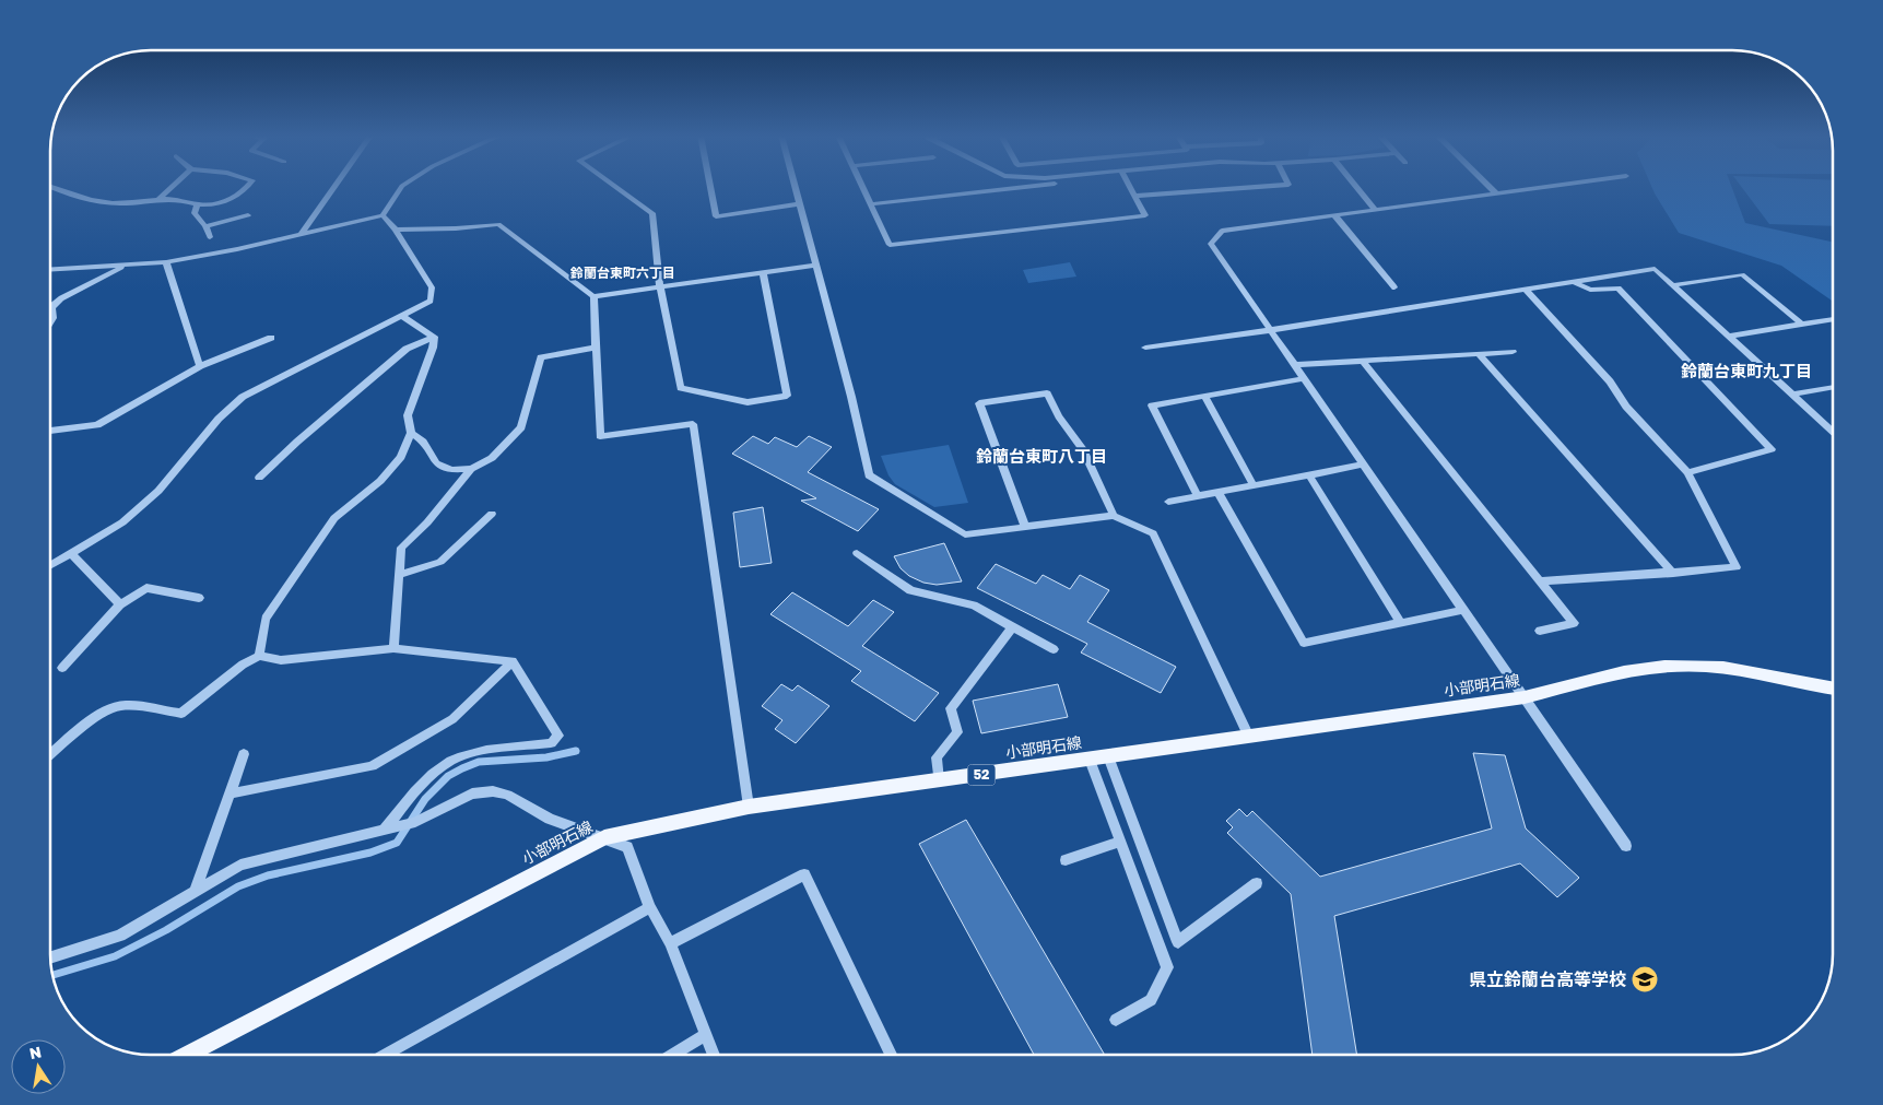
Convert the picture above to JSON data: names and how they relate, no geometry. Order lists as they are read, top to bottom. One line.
{"streets":{"main road":["小部明石線","52"]},"districts":["鈴蘭台東町六丁目","鈴蘭台東町九丁目","鈴蘭台東町八丁目"],"places":{"school or university":["県立鈴蘭台高等学校"]},"north":"top"}
